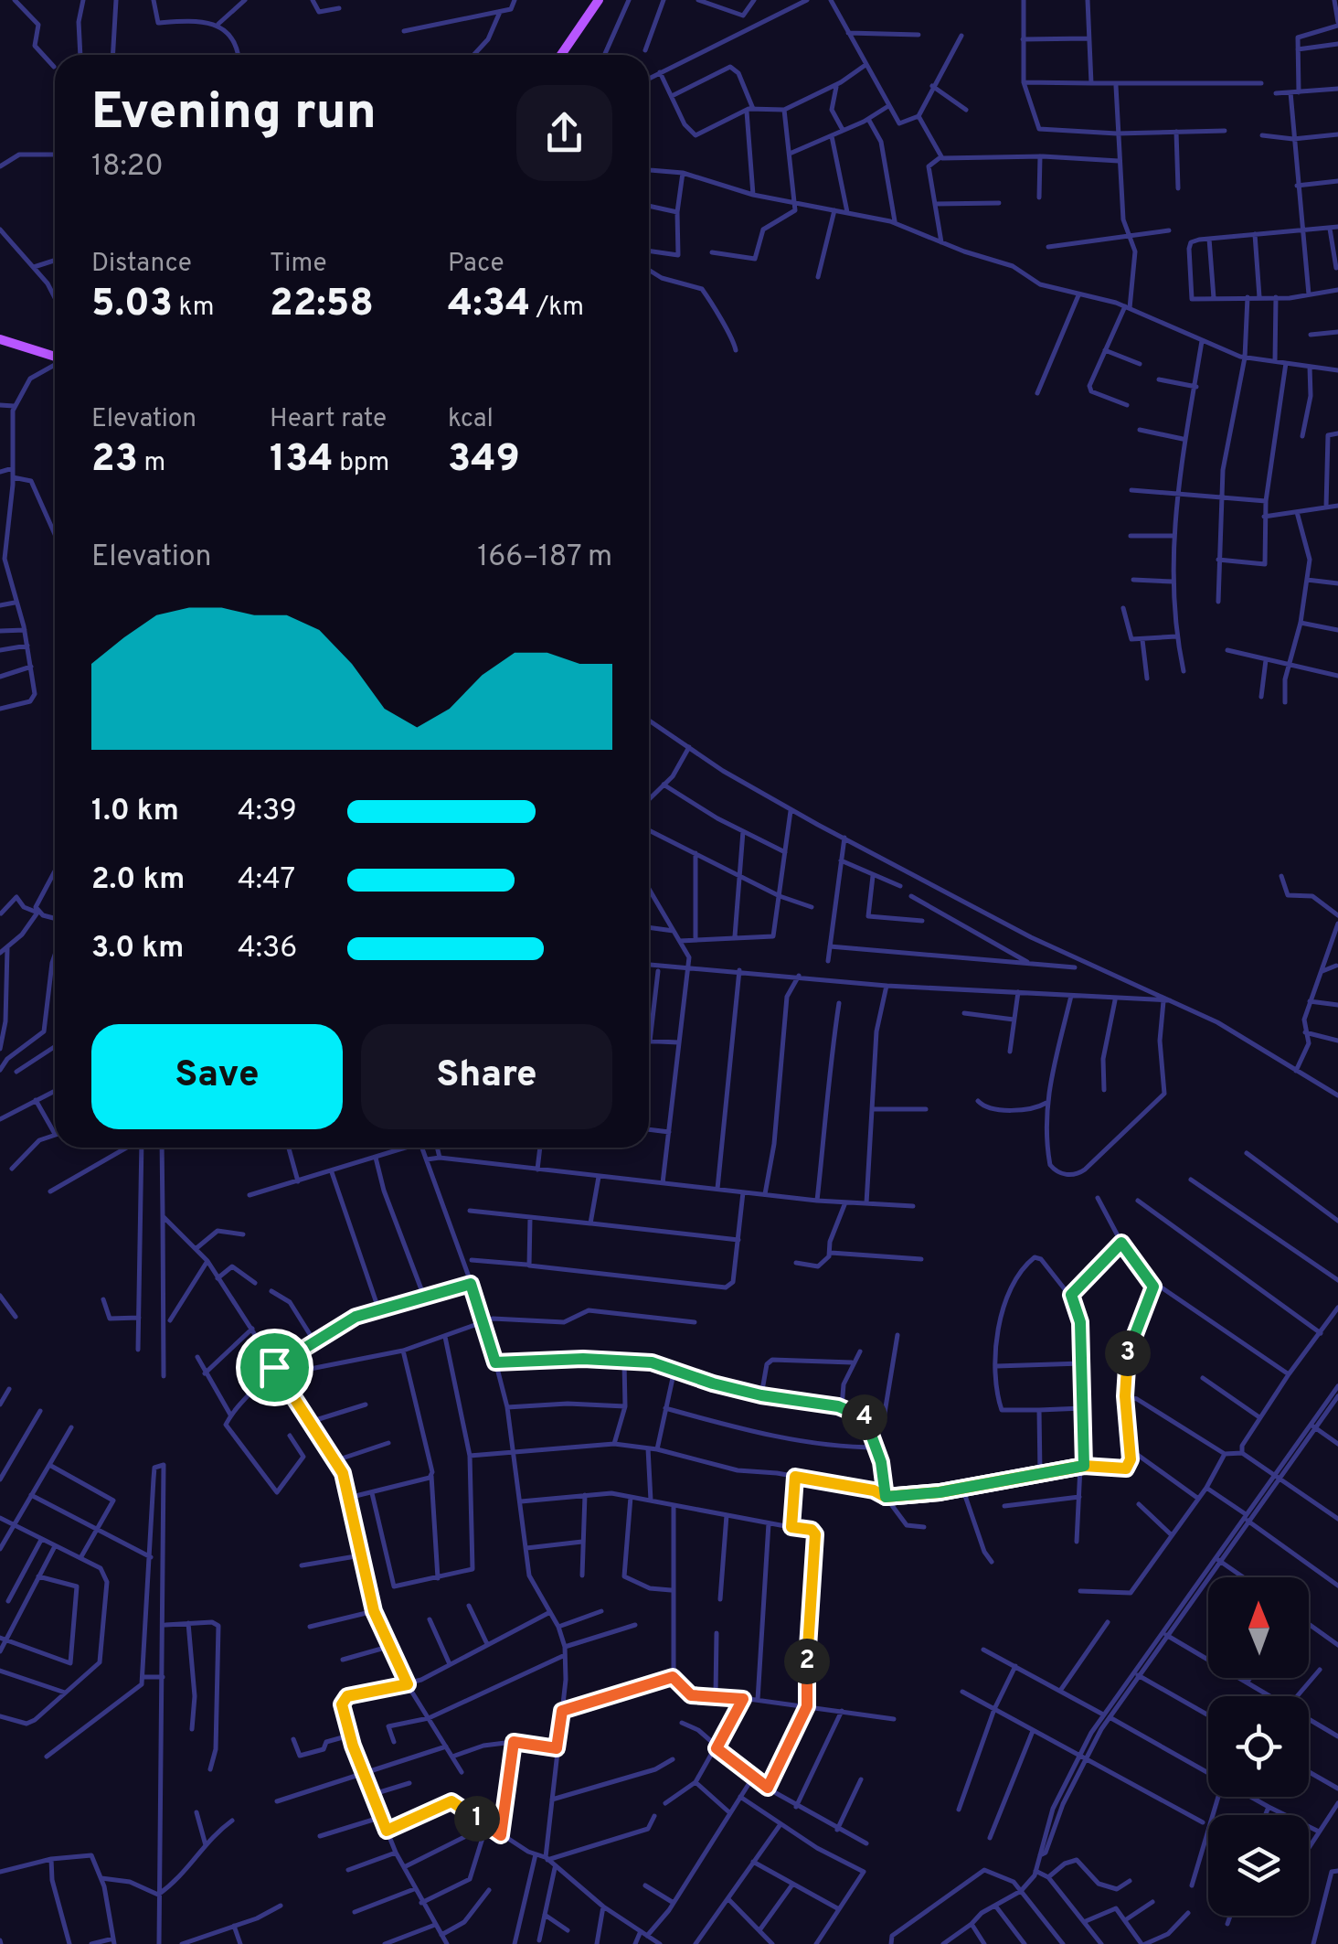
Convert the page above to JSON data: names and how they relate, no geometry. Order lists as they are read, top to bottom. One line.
{"north":"top","page":{"heading":["Evening run","18:20"],"stats":[["Distance","5.03 km"],["Time","22:58"],["Pace","4:34 /km"],["Elevation","23 m"],["Heart rate","134 bpm"],["kcal","349"]],"chart":["Elevation","166–187 m"],"list":[{"name":"1.0 km","note":"4:39"},{"name":"2.0 km","note":"4:47"},{"name":"3.0 km","note":"4:36"}],"buttons":["Save","Share"],"pins":["3","4","2","1"]}}
